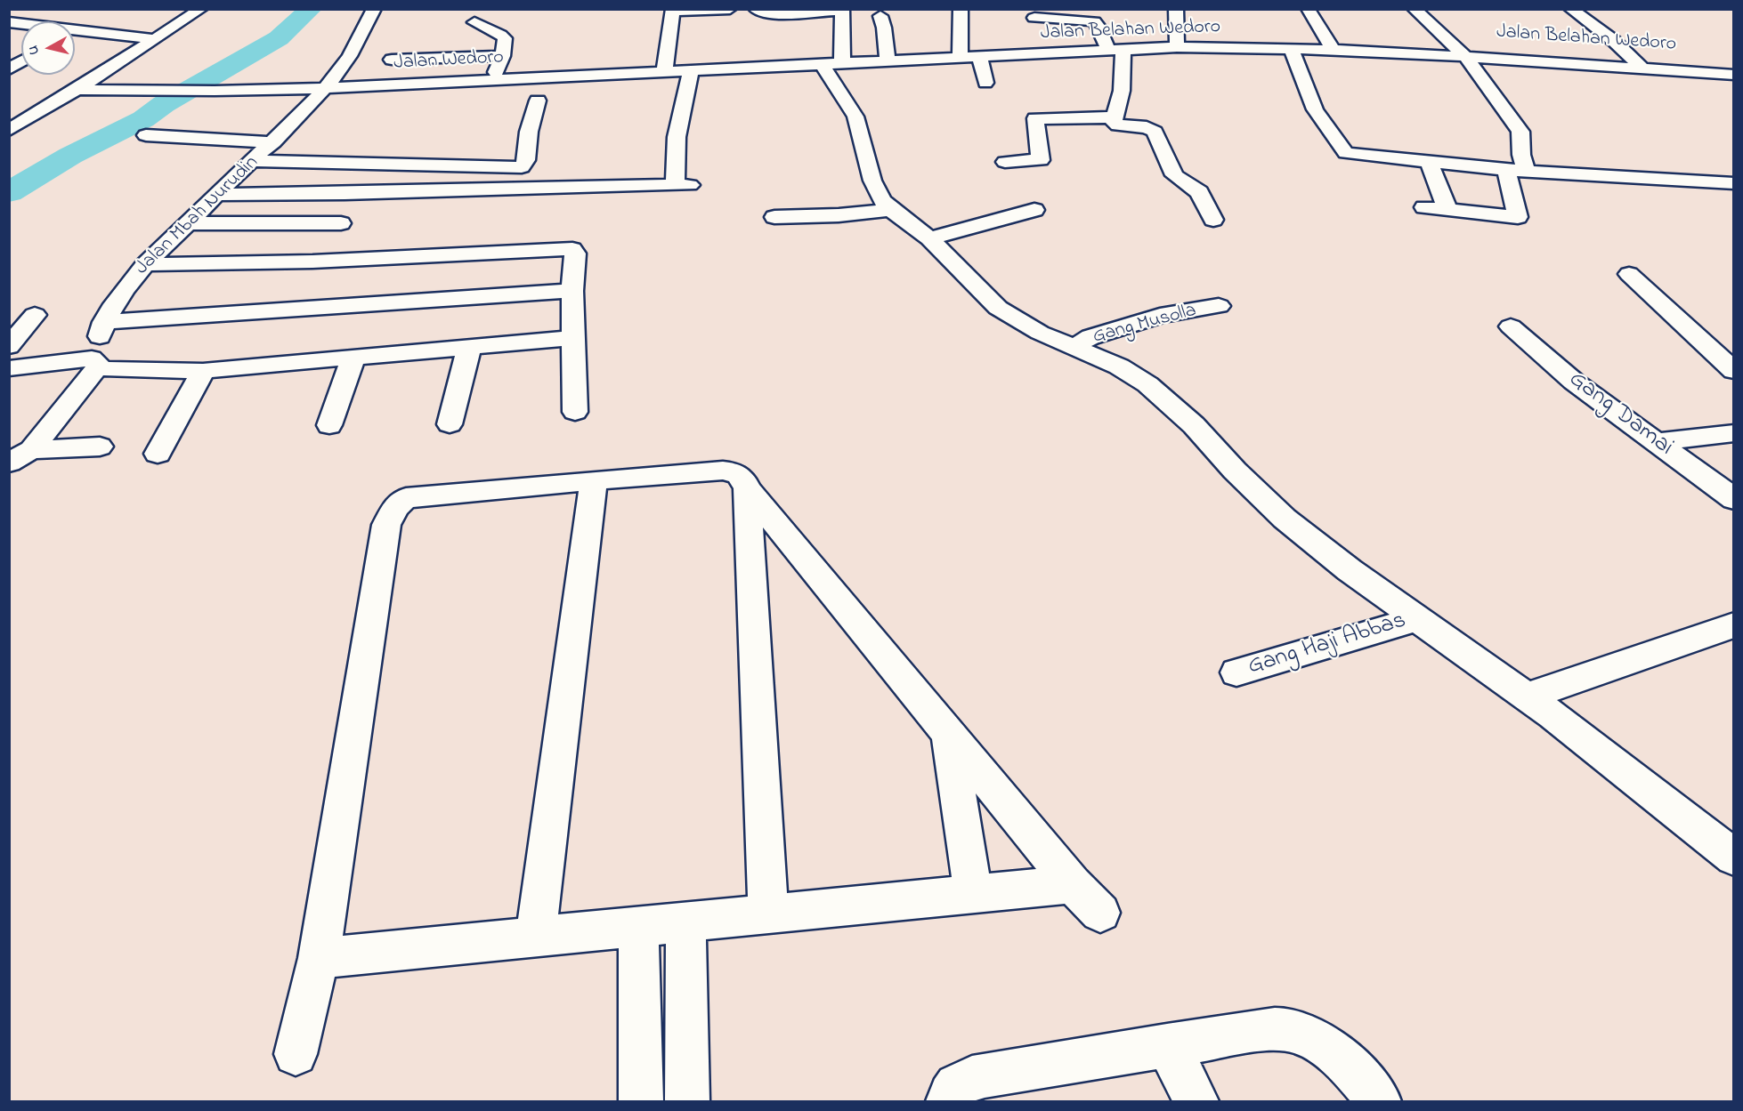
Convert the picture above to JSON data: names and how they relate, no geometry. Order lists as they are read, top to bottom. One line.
{"streets":{"street":["Jalan Belahan Wedoro","Jalan Wedoro","Jalan Mbah Nurudin","Gang Musolla","Gang Damai","Gang Haji Abbas"]},"crossings":[["Jalan Belahan Wedoro","Jalan Wedoro"],["Jalan Wedoro","Jalan Mbah Nurudin"]],"north":"left"}
